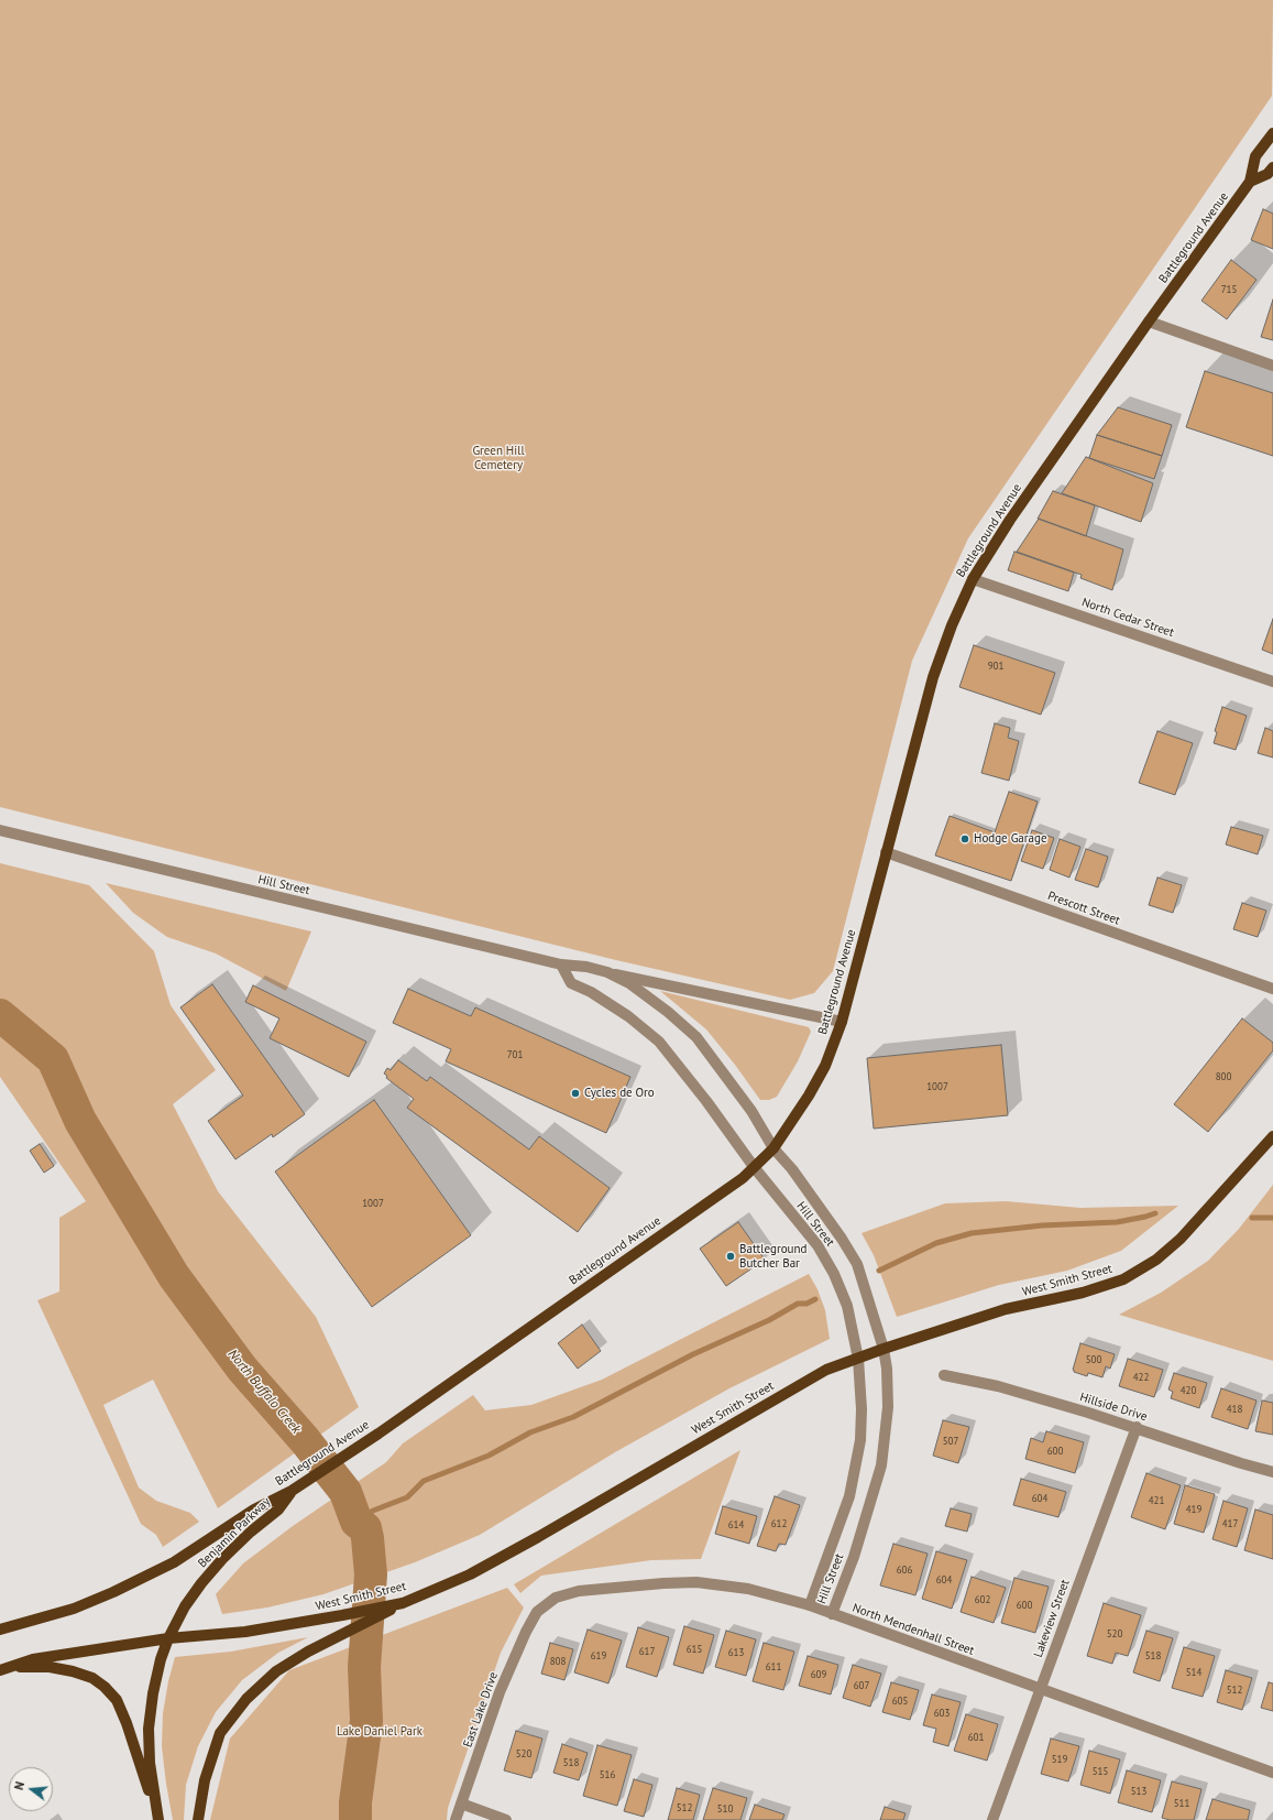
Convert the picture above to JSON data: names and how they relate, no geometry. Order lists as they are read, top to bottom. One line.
{"streets":{"main road":["Battleground Avenue","West Smith Street","Benjamin Parkway"],"street":["North Cedar Street","Hill Street","Prescott Street","Hillside Drive","Lakeview Street","North Mendenhall Street","East Lake Drive"]},"crossings":[["Battleground Avenue","North Cedar Street"],["Battleground Avenue","Hill Street"],["Battleground Avenue","Prescott Street"],["Battleground Avenue","Benjamin Parkway"],["Hill Street","West Smith Street"],["Hill Street","North Mendenhall Street"],["West Smith Street","Benjamin Parkway"],["Hillside Drive","Lakeview Street"],["Lakeview Street","North Mendenhall Street"],["North Mendenhall Street","East Lake Drive"]],"water":["North Buffalo Creek"],"parks":["Green Hill Cemetery","Lake Daniel Park"],"places":["Hodge Garage","Cycles de Oro","Battleground Butcher Bar"],"house_numbers":["715","901","701","800","1007","1007","500","422","420","418","507","600","604","421","419","612","417","614","606","604","602","600","520","615","617","613","619","518","808","611","514","609","607","512","605","603","601","520","519","518","515","516","513","511","512","510"],"north":"left"}
